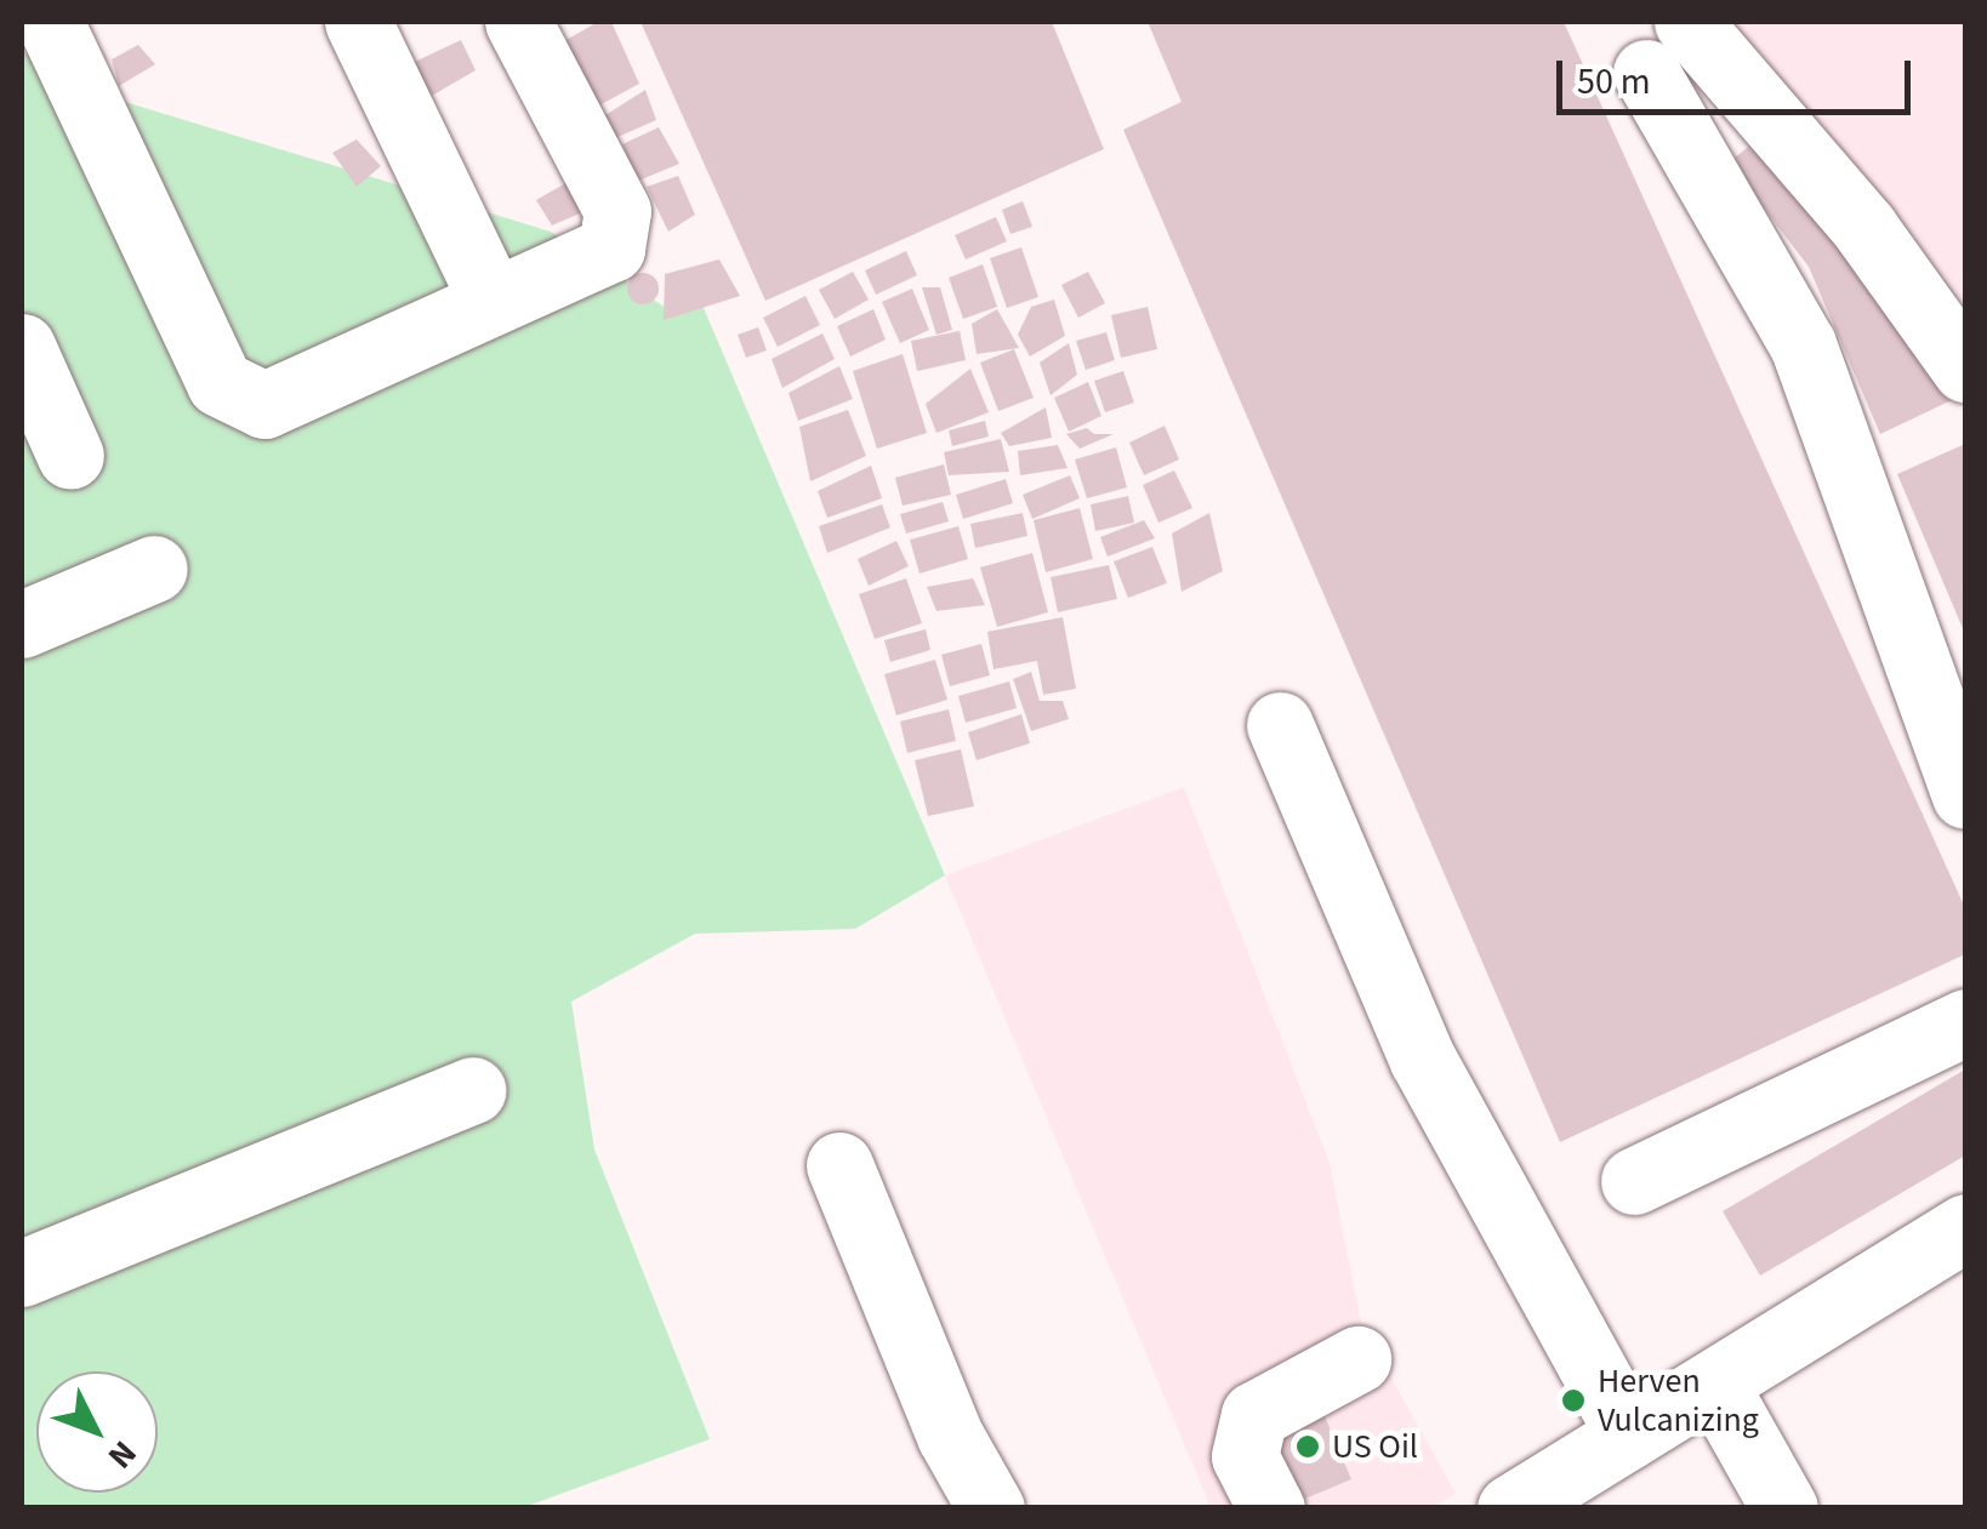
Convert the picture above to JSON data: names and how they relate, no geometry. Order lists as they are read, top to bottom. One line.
{"places":["Herven Vulcanizing","US Oil"],"scale_bar":"50 m","north":"bottom right"}
